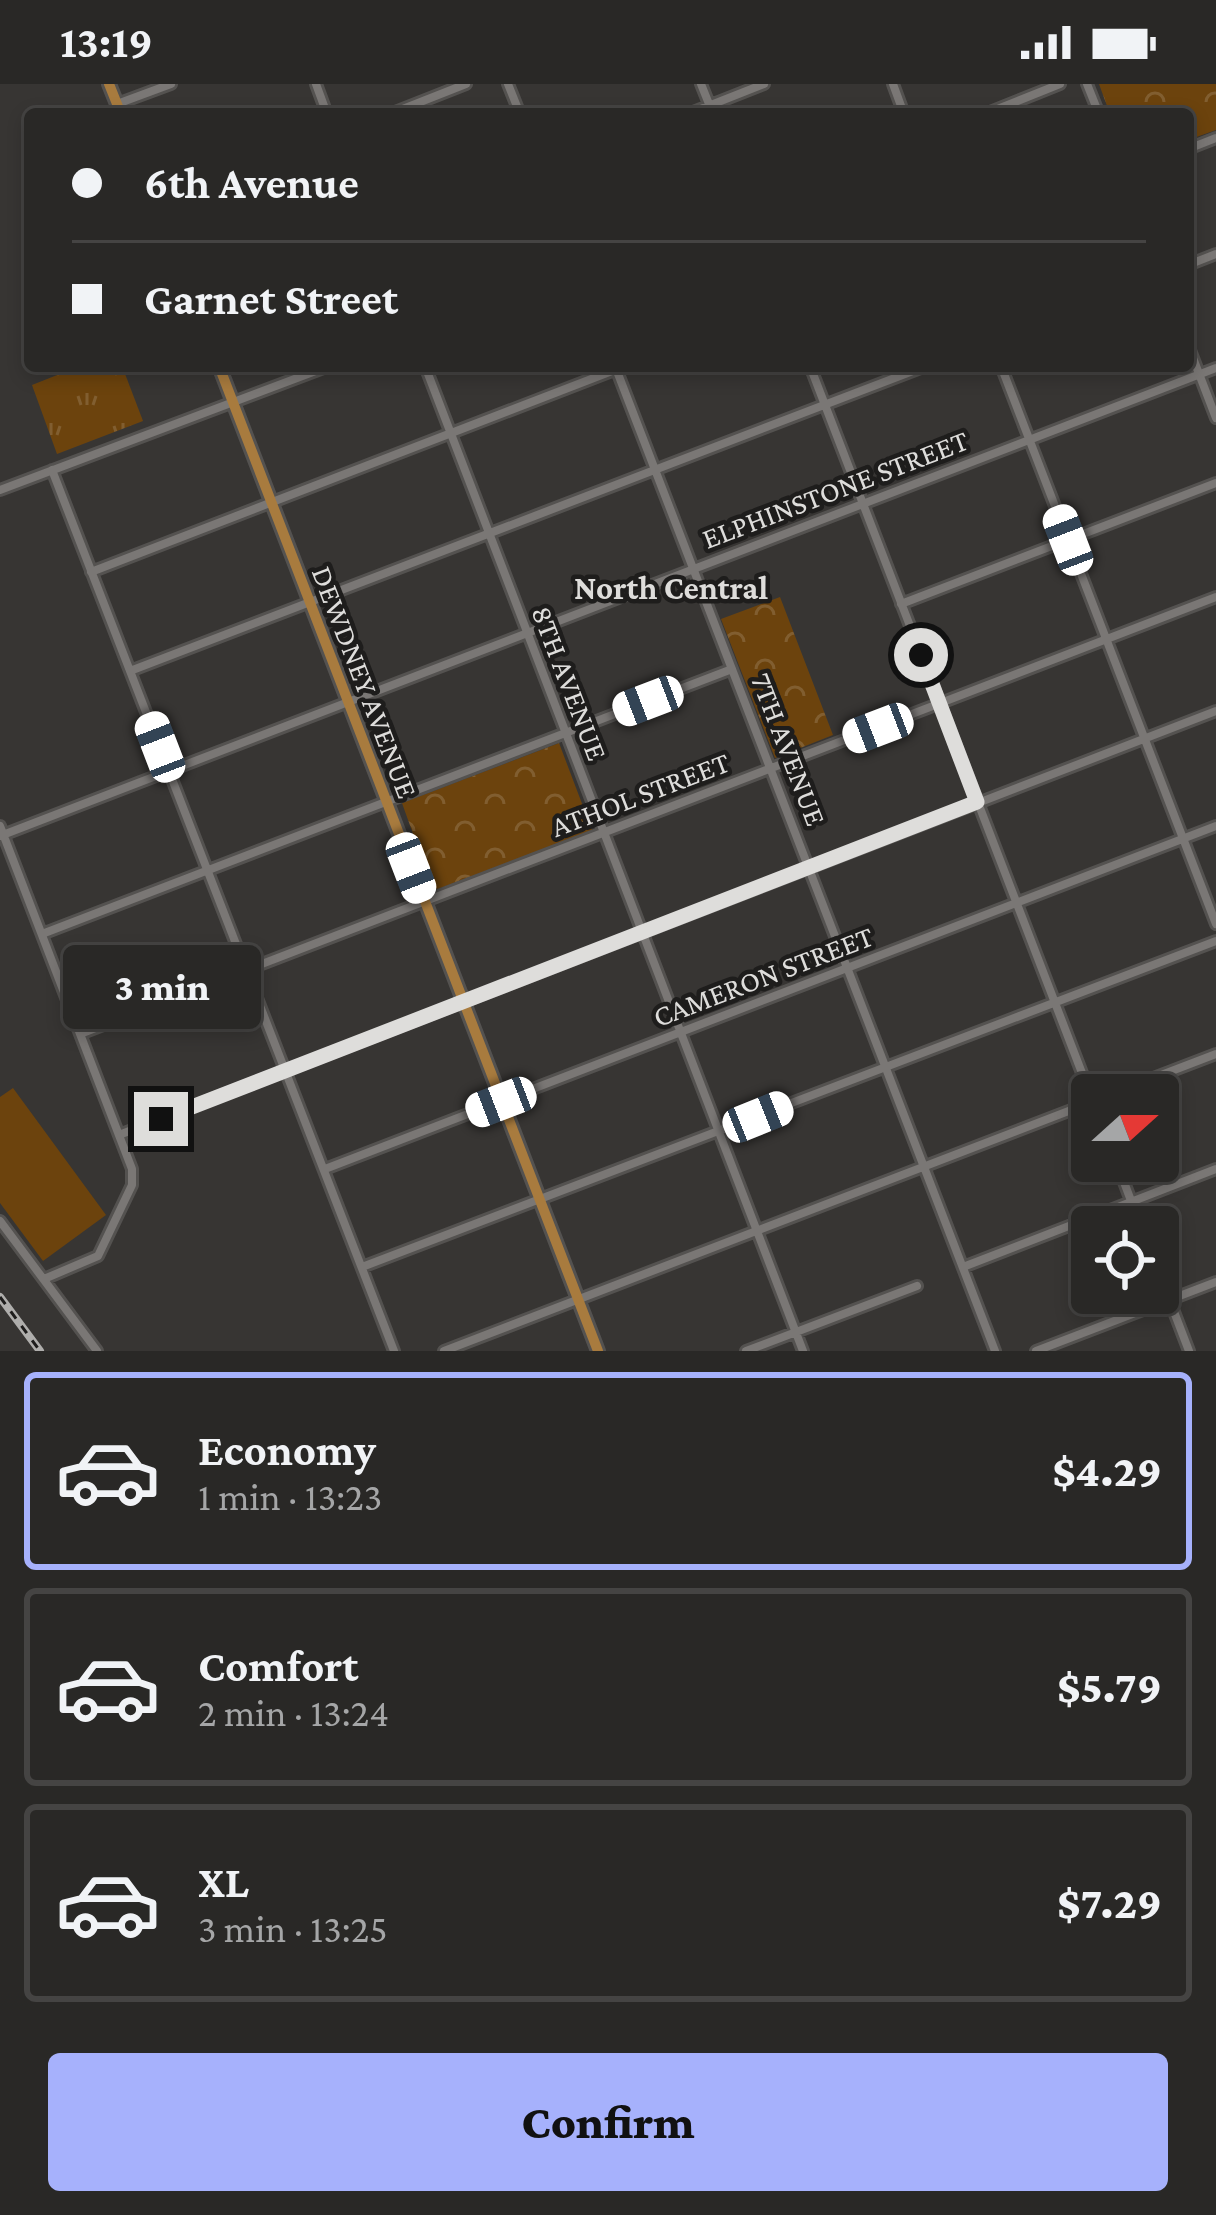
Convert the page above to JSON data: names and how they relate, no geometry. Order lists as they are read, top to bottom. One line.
{"streets":{"main road":["DEWDNEY AVENUE"],"street":["ELPHINSTONE STREET","8TH AVENUE","7TH AVENUE","ATHOL STREET","CAMERON STREET"]},"crossings":[["ELPHINSTONE STREET","DEWDNEY AVENUE"],["ELPHINSTONE STREET","8TH AVENUE"],["ELPHINSTONE STREET","7TH AVENUE"],["DEWDNEY AVENUE","ATHOL STREET"],["DEWDNEY AVENUE","CAMERON STREET"],["8TH AVENUE","ATHOL STREET"],["8TH AVENUE","CAMERON STREET"],["7TH AVENUE","ATHOL STREET"],["7TH AVENUE","CAMERON STREET"]],"districts":["North Central"],"north":"right","page":{"status":"13:19","banner":["6th Avenue","Garnet Street"],"bubble":"3 min","list":[{"name":"Economy","note":"1 min · 13:23","value":"$4.29"},{"name":"Comfort","note":"2 min · 13:24","value":"$5.79"},{"name":"XL","note":"3 min · 13:25","value":"$7.29"}],"buttons":"Confirm"}}
